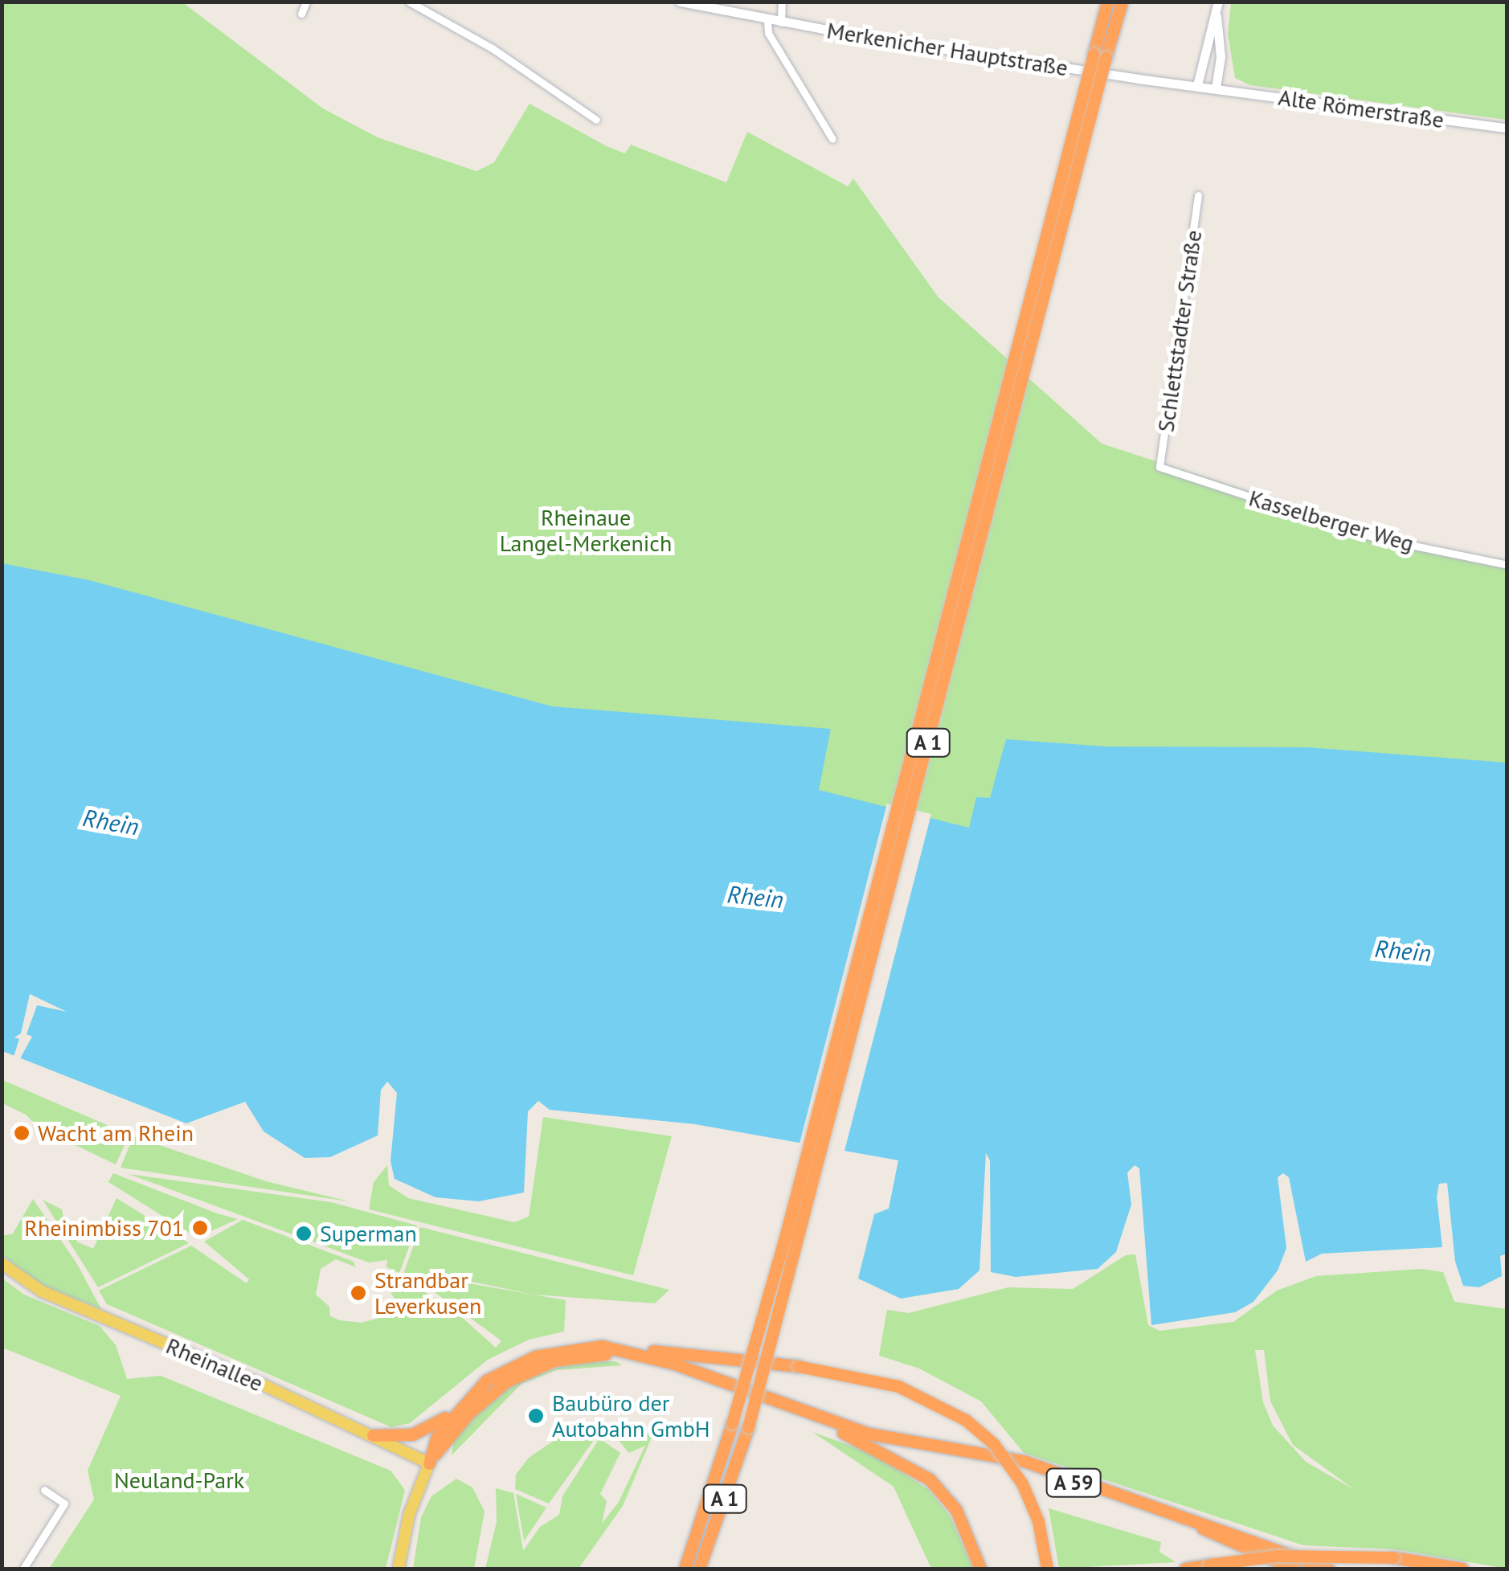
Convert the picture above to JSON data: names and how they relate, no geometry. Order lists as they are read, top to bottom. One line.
{"streets":{"highway":["A 1","A 59"],"main road":["Rheinallee"],"street":["Merkenicher Hauptstraße","Alte Römerstraße","Schlettstadter Straße","Kasselberger Weg"]},"crossings":[["Merkenicher Hauptstraße","Alte Römerstraße"],["Schlettstadter Straße","Kasselberger Weg"],["Rheinallee","A 59"]],"water":["Rhein"],"parks":["Rheinaue Langel-Merkenich","Neuland-Park"],"places":["Wacht am Rhein","Rheinimbiss 701","Superman","Strandbar Leverkusen","Baubüro der Autobahn GmbH"]}
